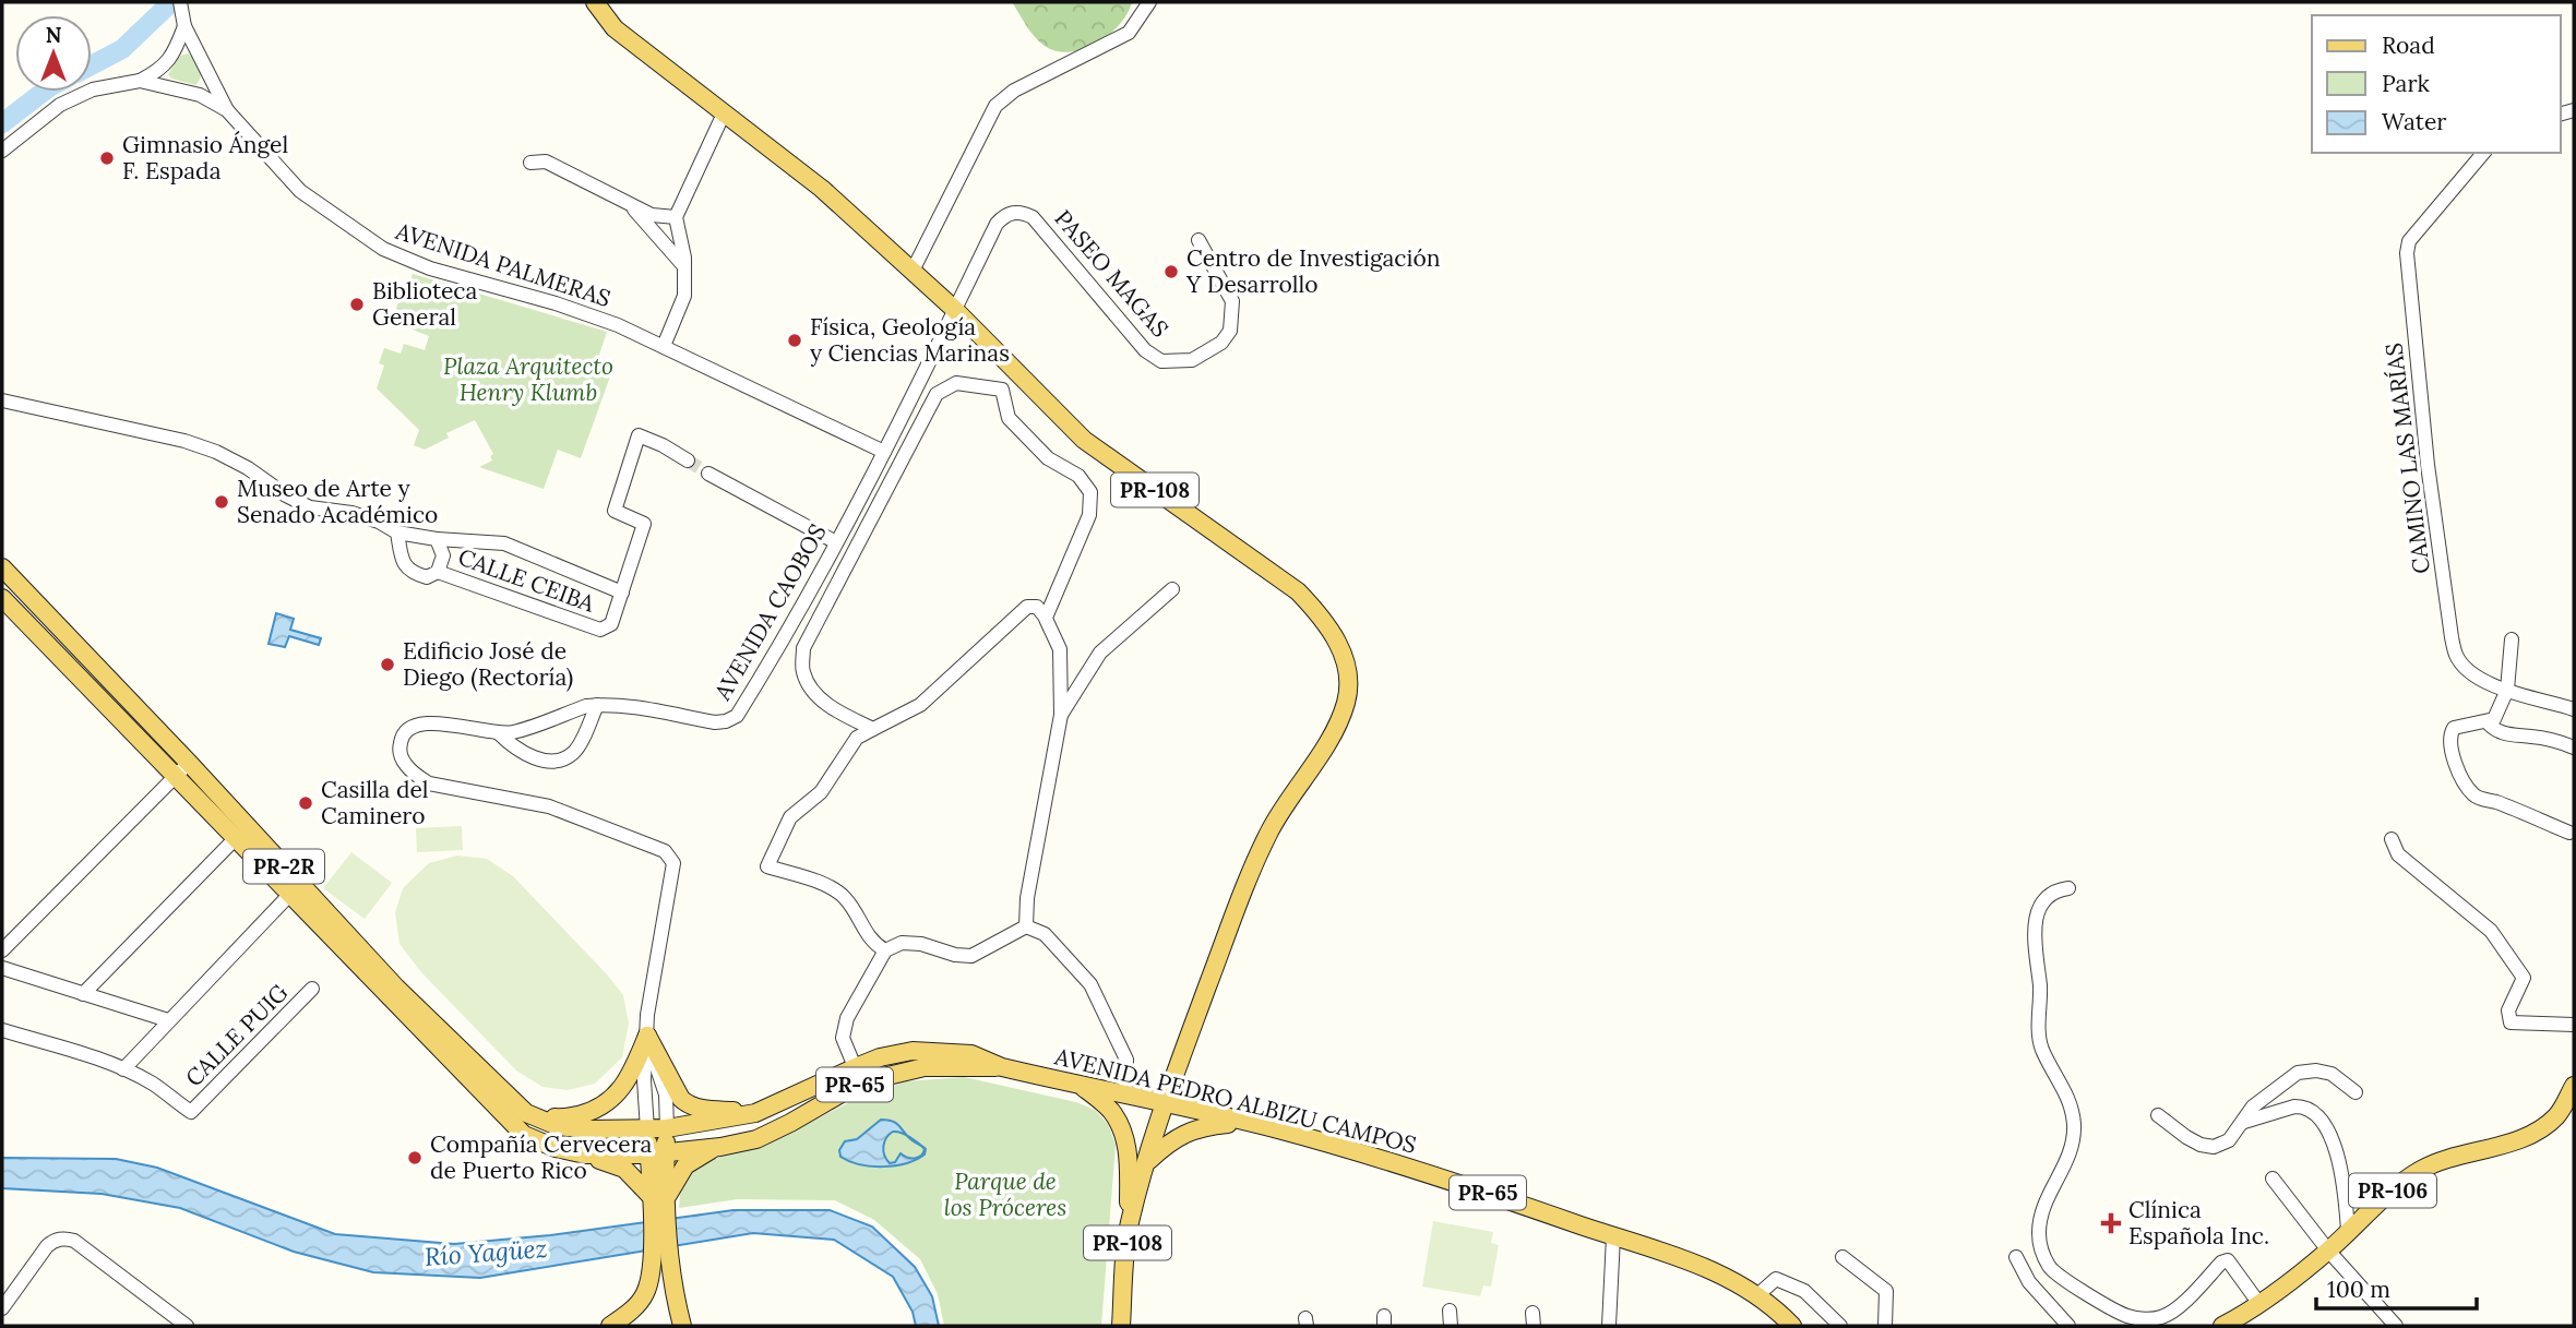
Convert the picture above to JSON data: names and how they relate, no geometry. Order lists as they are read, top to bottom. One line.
{"streets":{"main road":["PR-108","PR-2R","PR-65","AVENIDA PEDRO ALBIZU CAMPOS","PR-106"],"street":["AVENIDA PALMERAS","PASEO MAGAS","CAMINO LAS MARÍAS","CALLE CEIBA","AVENIDA CAOBOS","CALLE PUIG"]},"crossings":[["AVENIDA PALMERAS","AVENIDA CAOBOS"],["PASEO MAGAS","PR-108"],["PASEO MAGAS","AVENIDA CAOBOS"],["PR-108","AVENIDA CAOBOS"],["PR-108","AVENIDA PEDRO ALBIZU CAMPOS"],["AVENIDA CAOBOS","PR-2R"],["AVENIDA CAOBOS","AVENIDA PEDRO ALBIZU CAMPOS"],["PR-2R","AVENIDA PEDRO ALBIZU CAMPOS"]],"water":["Río Yagüez"],"parks":["Plaza Arquitecto Henry Klumb","Parque de los Próceres"],"places":{"other":["Gimnasio Ángel F. Espada","Centro de Investigación Y Desarrollo","Biblioteca General","Física, Geología y Ciencias Marinas","Museo de Arte y Senado Académico","Edificio José de Diego (Rectoría)","Casilla del Caminero","Compañía Cervecera de Puerto Rico"],"health":["Clínica Española Inc."]},"legend":["Road","Park","Water"],"scale_bar":"100 m","north":"top"}
